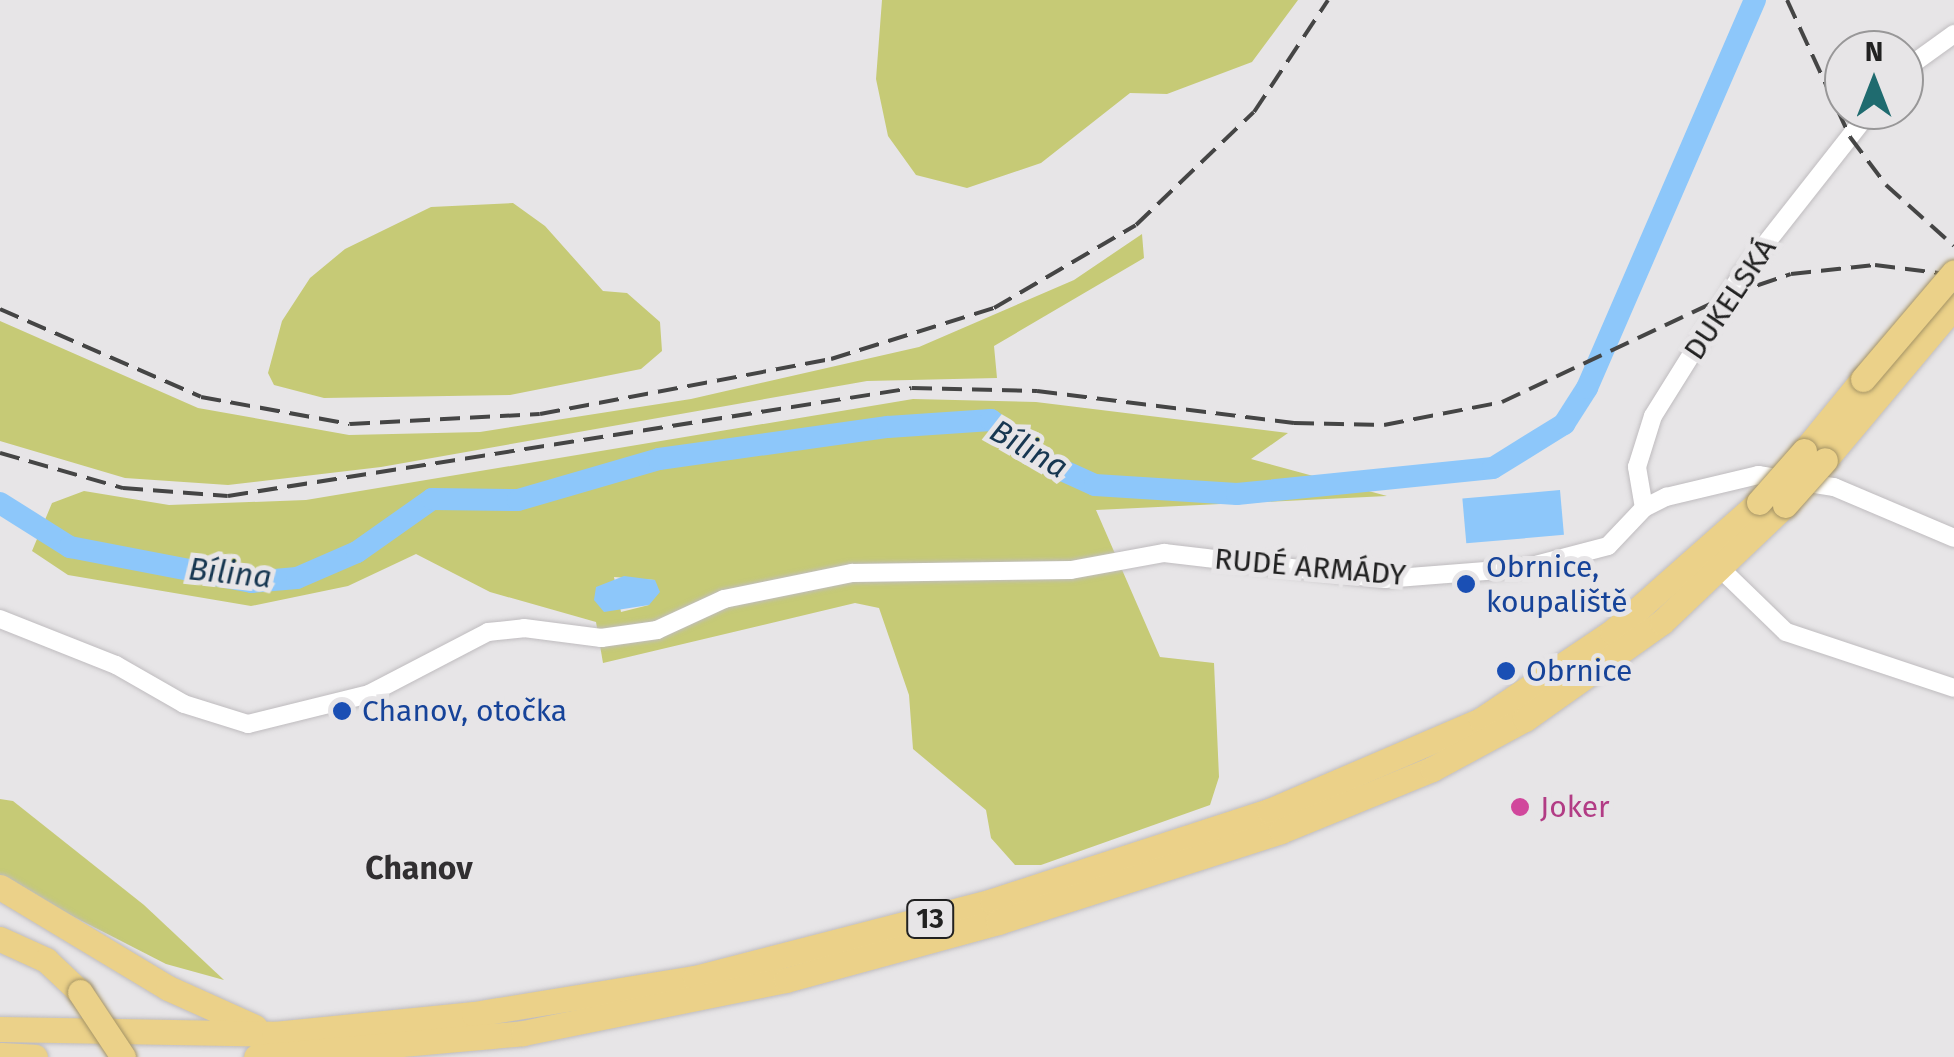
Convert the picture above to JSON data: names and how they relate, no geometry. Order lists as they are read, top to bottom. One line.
{"streets":{"highway":["13"],"street":["DUKELSKÁ","RUDÉ ARMÁDY"]},"crossings":[["DUKELSKÁ","RUDÉ ARMÁDY"]],"districts":["Chanov"],"water":["Bílina"],"places":["Obrnice, koupaliště","Obrnice","Chanov, otočka","Joker"],"north":"top"}
